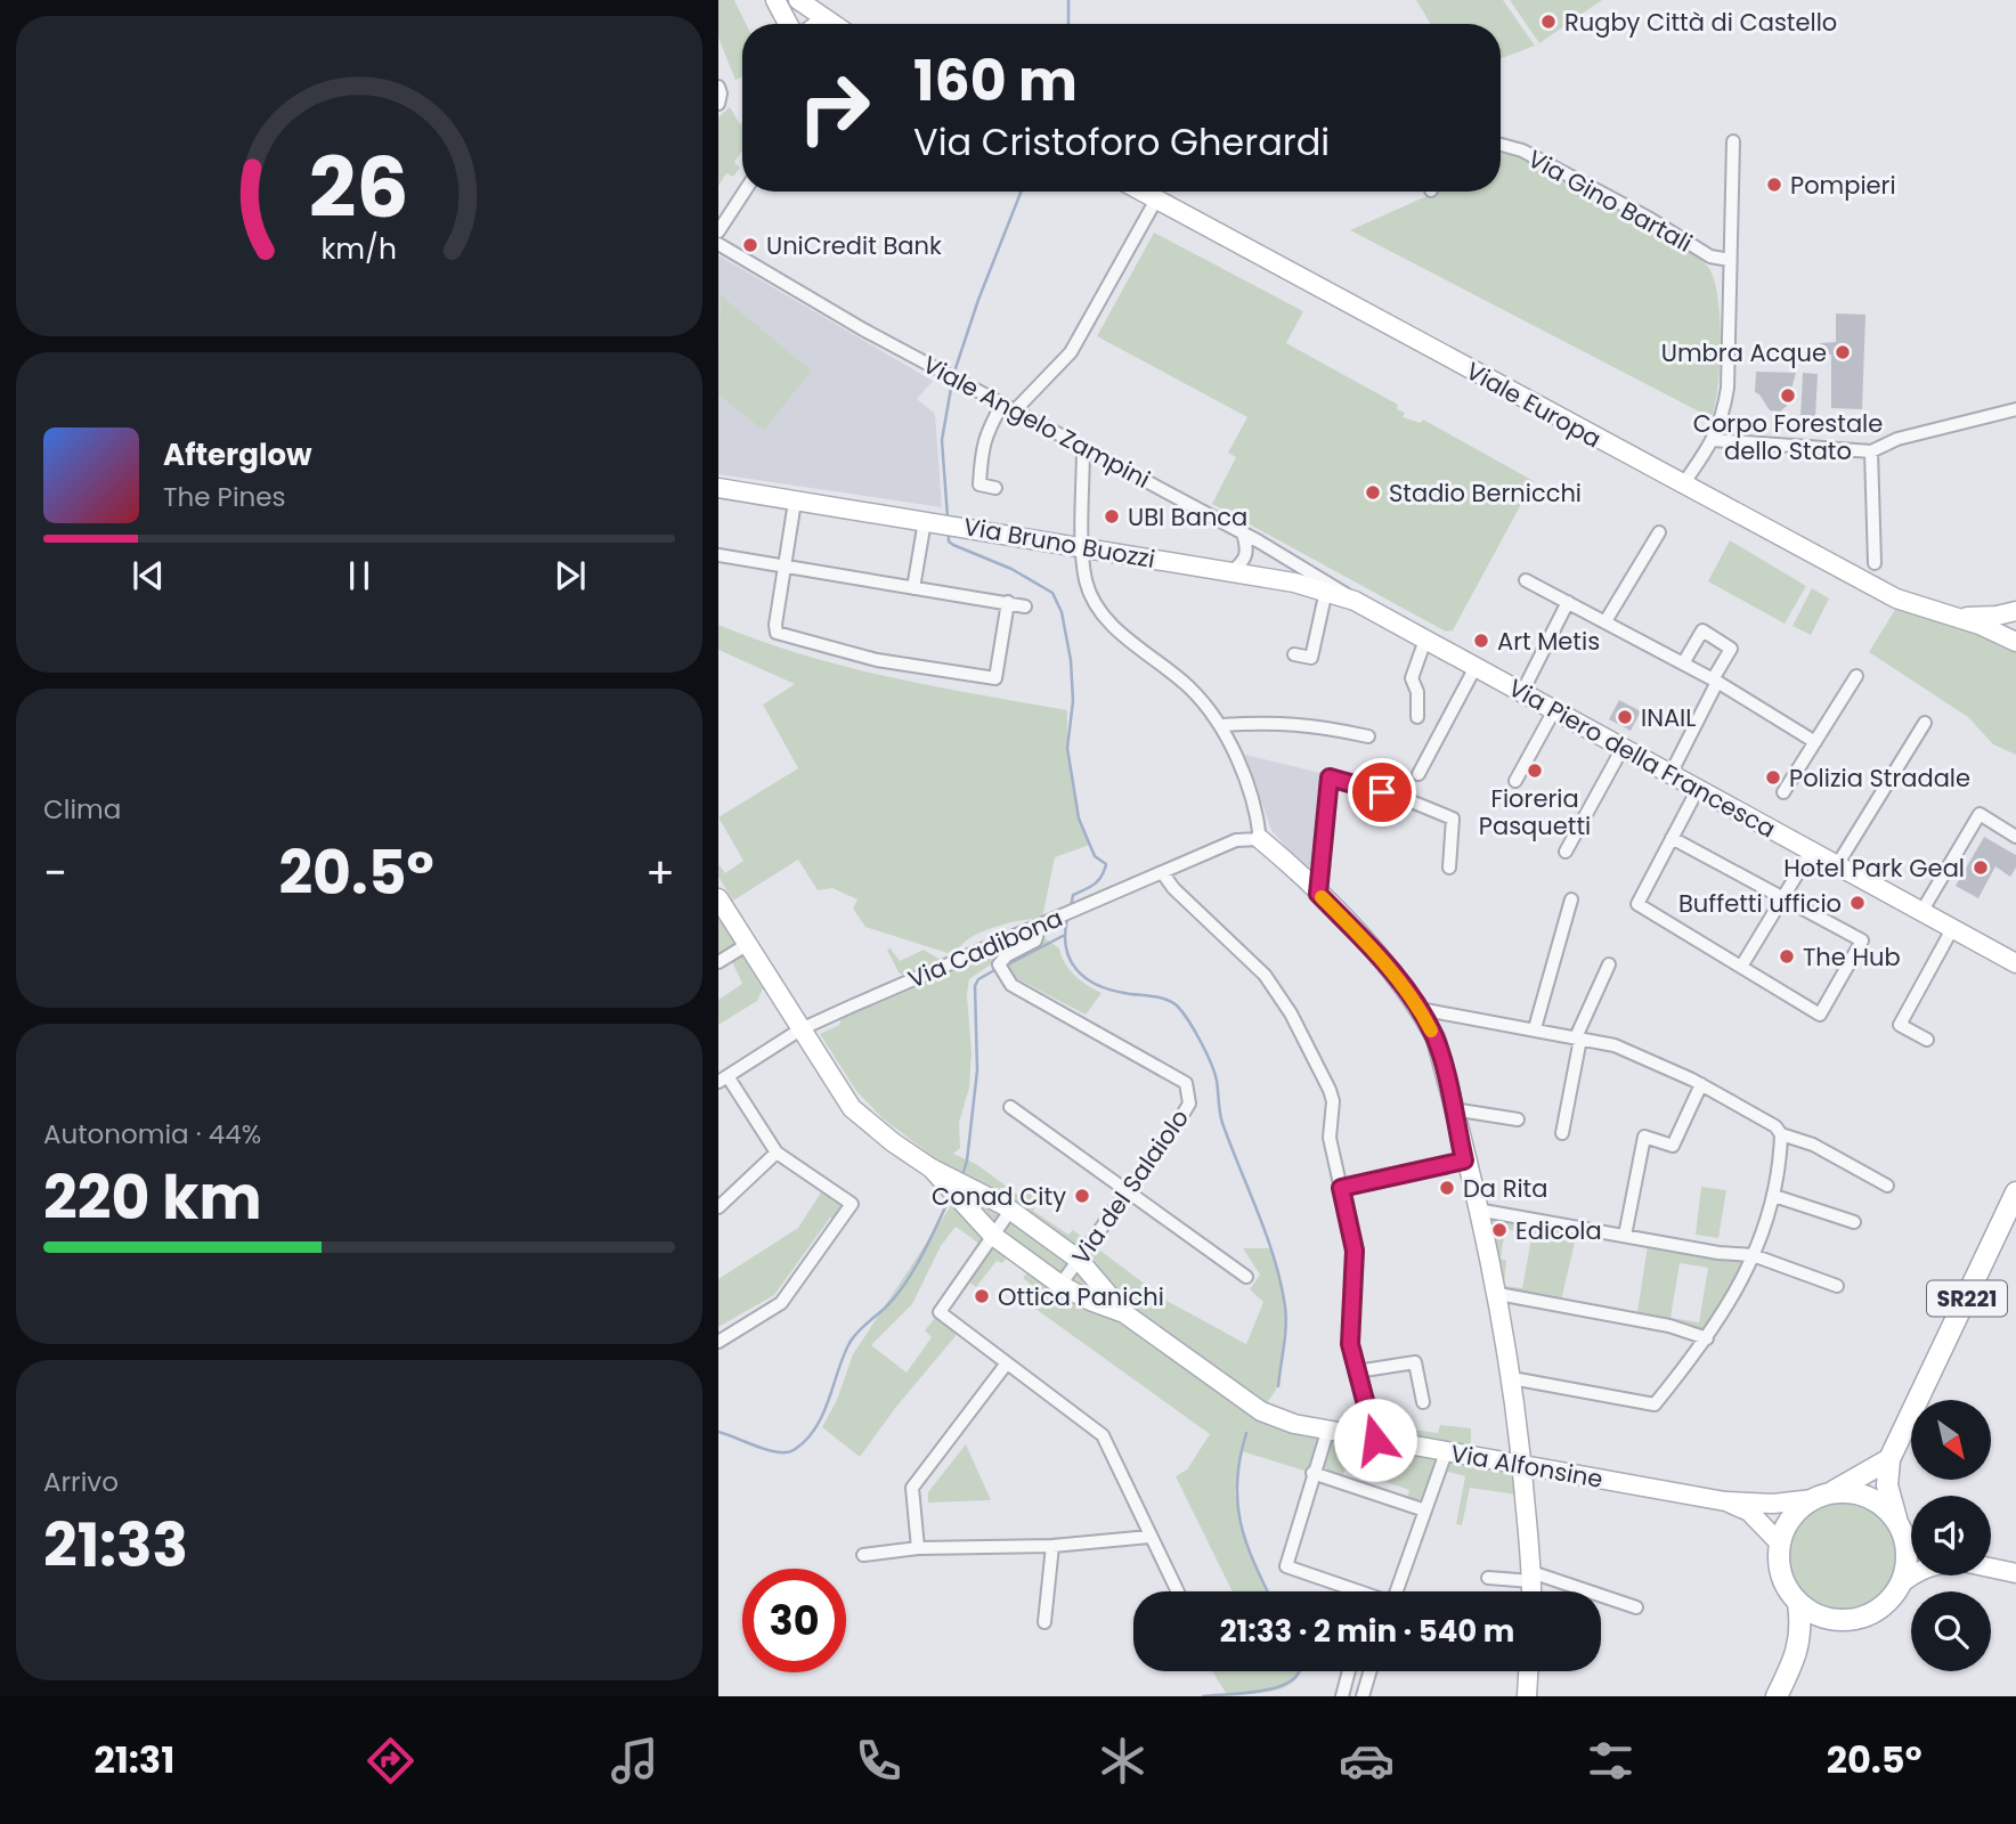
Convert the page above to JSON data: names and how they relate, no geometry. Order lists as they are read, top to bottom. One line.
{"streets":{"main road":["Viale Europa","Via Bruno Buozzi","Via Piero della Francesca","SR221","Via Alfonsine"],"street":["Via Gino Bartali","Viale Angelo Zampini","Via Cadibona","Via del Salaiolo"]},"crossings":[["Via Gino Bartali","Viale Europa"],["Viale Angelo Zampini","Via Bruno Buozzi"],["Via Bruno Buozzi","Via Piero della Francesca"],["Via Cadibona","Via del Salaiolo"],["Via Cadibona","Via Alfonsine"],["Via del Salaiolo","Via Alfonsine"],["SR221","Via Alfonsine"]],"places":["Rugby Città di Castello","Pompieri","UniCredit Bank","Umbra Acque","Corpo Forestale dello Stato","Stadio Bernicchi","UBI Banca","Art Metis","INAIL","Fioreria Pasquetti","Polizia Stradale","Hotel Park Geal","Buffetti ufficio","The Hub","Da Rita","Conad City","Edicola","Ottica Panichi"],"north":"bottom right","page":{"turn":["160 m","Via Cristoforo Gherardi"],"song":["Afterglow","The Pines"],"tile":["Clima",["Autonomia · 44%","220 km"],["Arrivo","21:33"]],"heat":["−","20.5°","+"],"limit":"30","trip":"21:33 · 2 min · 540 m","tabs":["21:31","20.5°"],"gauge":["26","km/h"]}}
